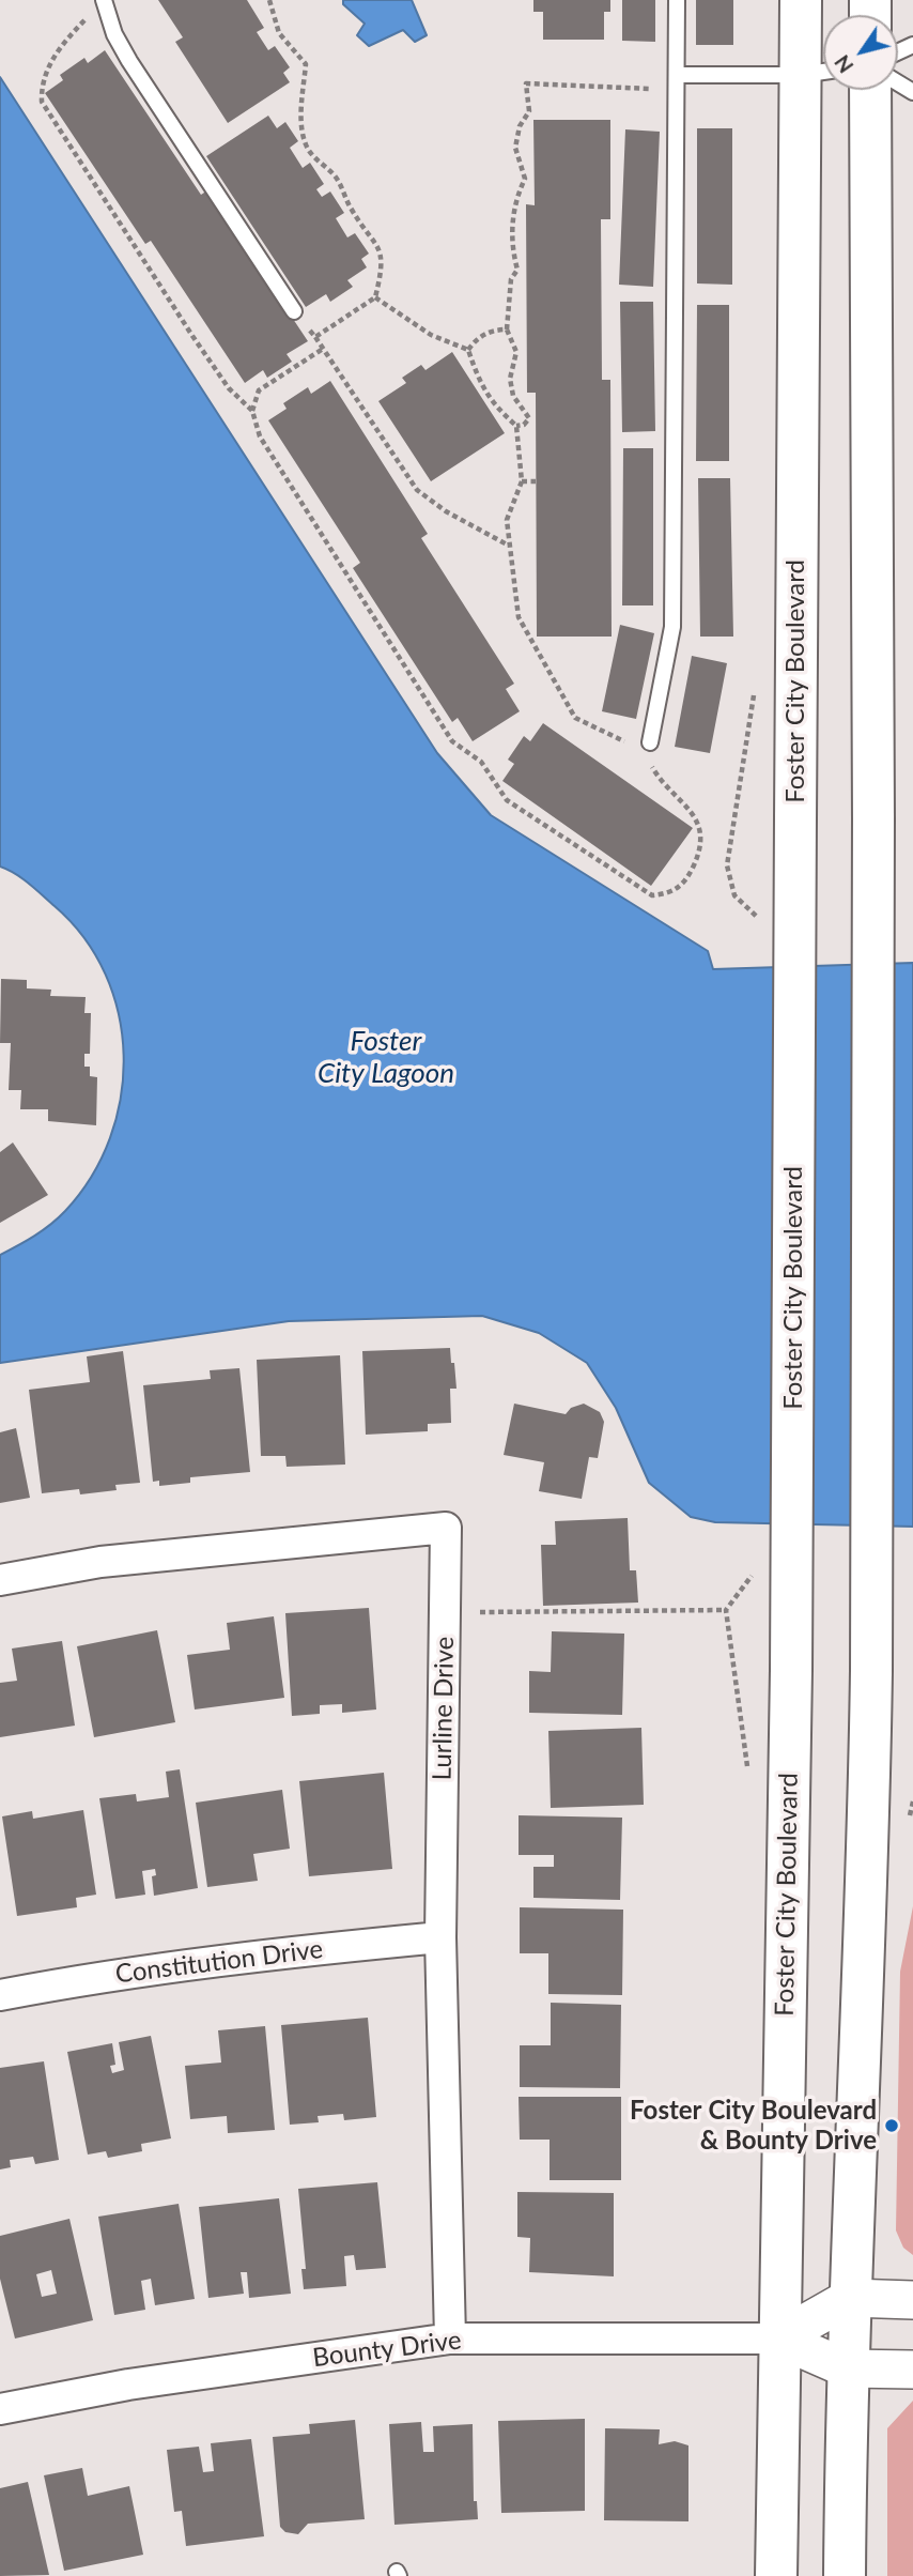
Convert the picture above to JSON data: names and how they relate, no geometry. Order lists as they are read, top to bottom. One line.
{"streets":{"main road":["Foster City Boulevard"],"street":["Lurline Drive","Constitution Drive","Bounty Drive"]},"crossings":[["Foster City Boulevard","Bounty Drive"],["Lurline Drive","Constitution Drive"],["Lurline Drive","Bounty Drive"]],"water":["Foster City Lagoon"],"places":["Foster City Boulevard & Bounty Drive"],"north":"bottom left"}
